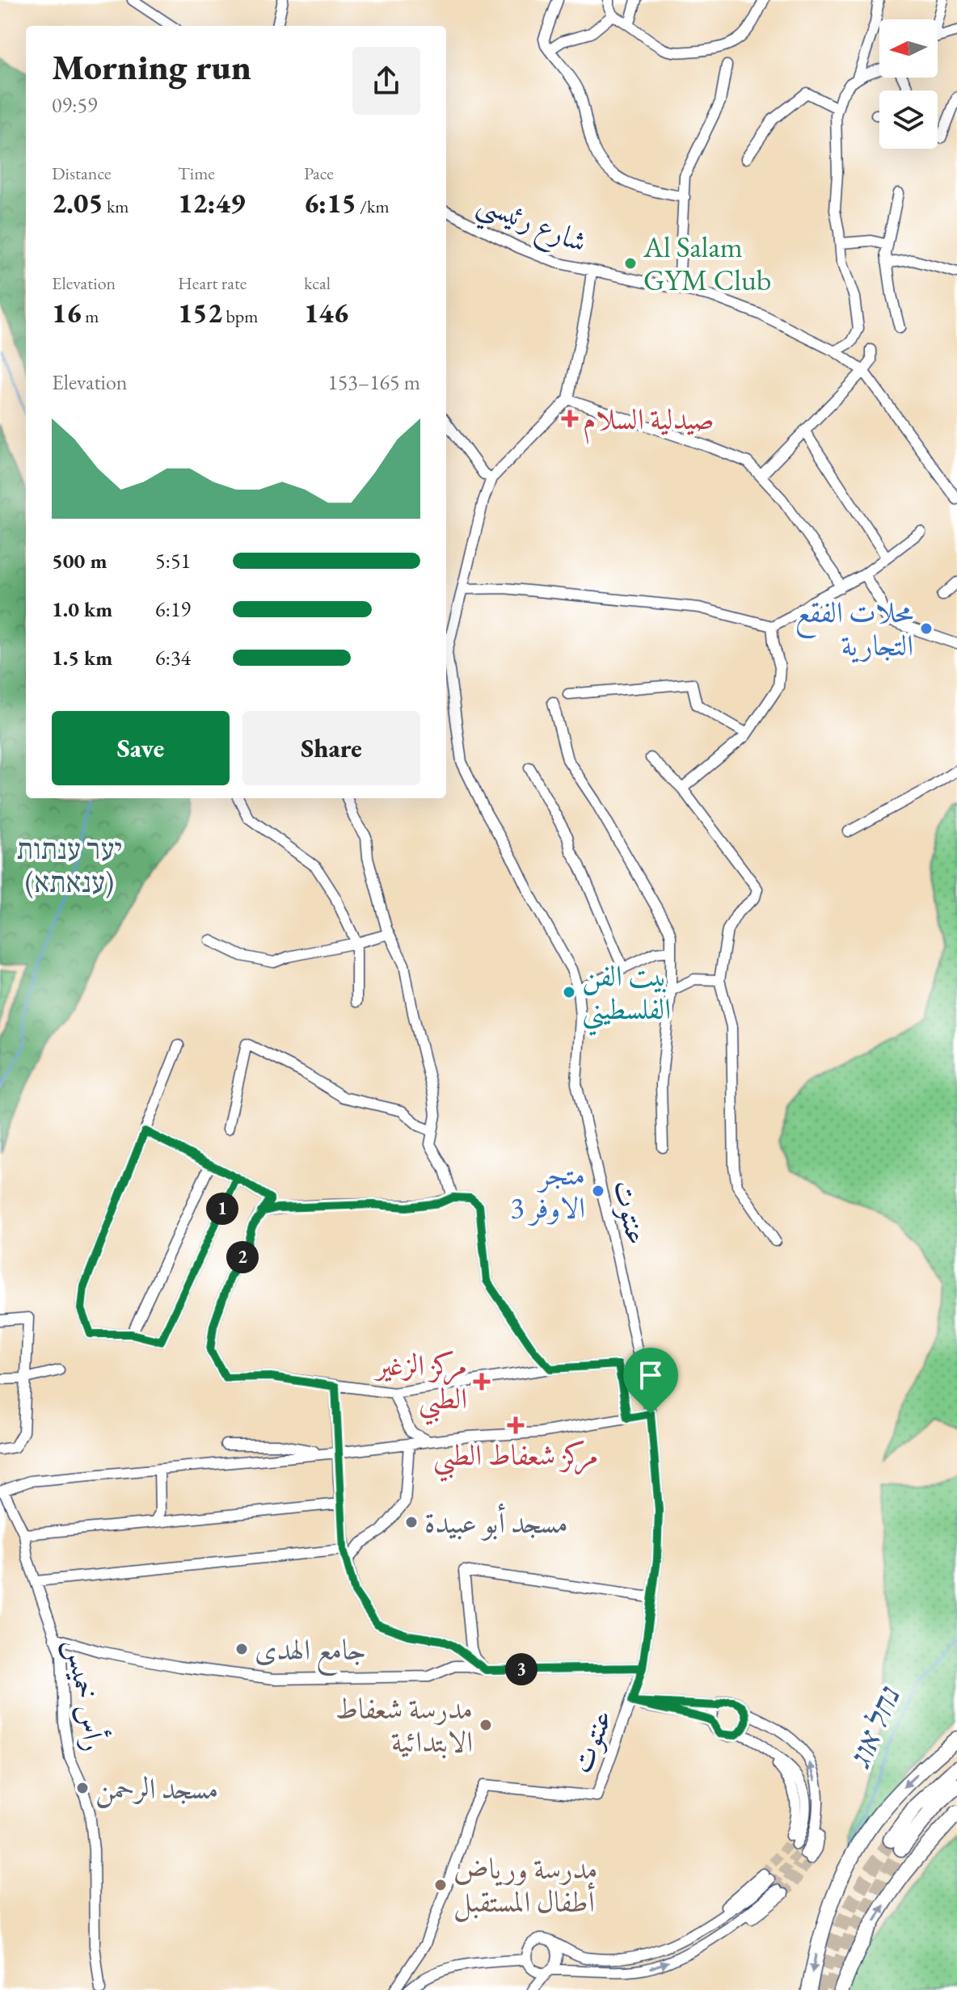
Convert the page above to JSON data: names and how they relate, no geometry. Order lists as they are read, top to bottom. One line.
{"streets":{"street":["شارع رئيسي","عنتوت","رأس خميس"]},"water":["נחל אוג"],"parks":["יער ענתות (ענאתא)"],"places":{"other":["Al Salam GYM Club","محلات الفقع التجارية","بيت الفن الفلسطيني","متجر الاوفر 3","مسجد أبو عبيدة","جامع الهدى","مدرسة شعفاط الابتدائية","مسجد الرحمن","مدرسة ورياض أطفال المستقبل"],"health":["صيدلية السلام","مركز الزغير الطبي","مركز شعفاط الطبي"]},"north":"left","page":{"heading":["Morning run","09:59"],"stats":[["Distance","2.05 km"],["Time","12:49"],["Pace","6:15 /km"],["Elevation","16 m"],["Heart rate","152 bpm"],["kcal","146"]],"chart":["Elevation","153–165 m"],"list":[{"name":"500 m","note":"5:51"},{"name":"1.0 km","note":"6:19"},{"name":"1.5 km","note":"6:34"}],"buttons":["Save","Share"],"pins":["1","2","3"]}}
